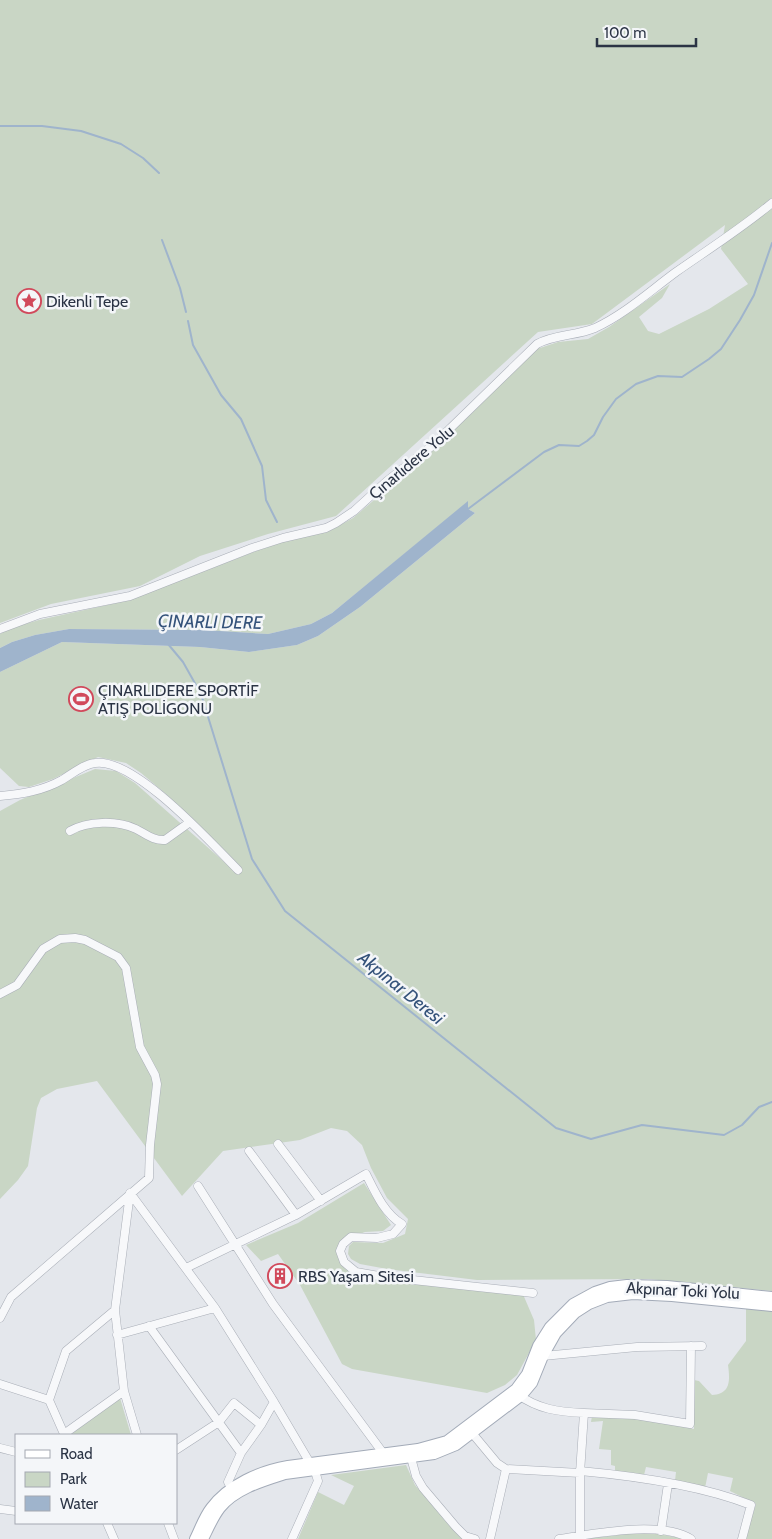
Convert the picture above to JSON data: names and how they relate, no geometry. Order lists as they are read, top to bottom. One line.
{"streets":{"main road":["Akpınar Toki Yolu"],"street":["Çınarlıdere Yolu"]},"water":["ÇINARLI DERE","Akpınar Deresi"],"places":{"place":["Dikenli Tepe"],"sports":["ÇINARLIDERE SPORTİF ATIŞ POLİGONU"],"building":["RBS Yaşam Sitesi"]},"legend":["Road","Park","Water"],"scale_bar":"100 m"}
